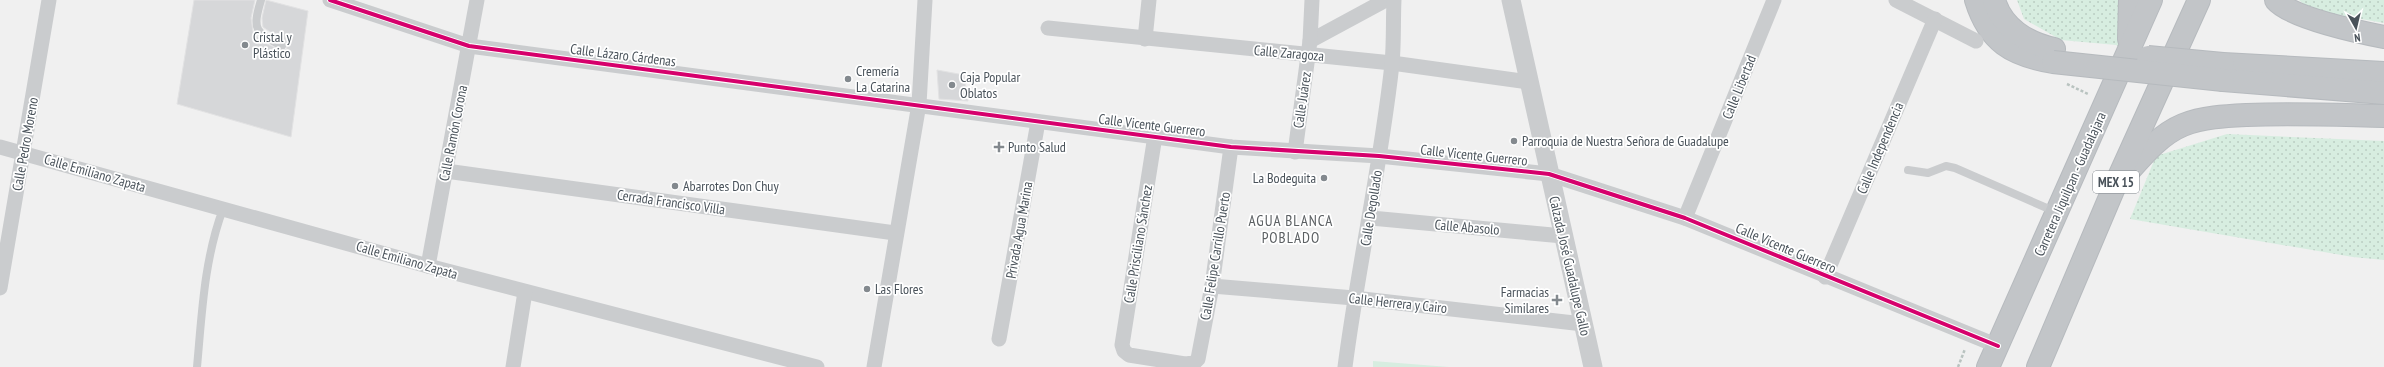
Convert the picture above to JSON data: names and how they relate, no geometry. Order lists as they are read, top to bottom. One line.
{"streets":{"highway":["MEX 15","Carretera Jiquilpan - Guadalajara"],"street":["Calle Zaragoza","Calle Lázaro Cárdenas","Calle Libertad","Calle Juárez","Calle Vicente Guerrero","Calle Ramón Corona","Calle Pedro Moreno","Calle Independencia","Calle Emiliano Zapata","Cerrada Francisco Villa","Calle Degollado","Calle Abasolo","Privada Agua Marina","Calle Prisciliano Sánchez","Calle Felipe Carrillo Puerto","Calzada José Guadalupe Gallo","Calle Herrera y Cairo"]},"crossings":[["Calle Zaragoza","Calle Juárez"],["Calle Zaragoza","Calle Degollado"],["Calle Zaragoza","Calzada José Guadalupe Gallo"],["Calle Lázaro Cárdenas","Calle Vicente Guerrero"],["Calle Lázaro Cárdenas","Calle Ramón Corona"],["Calle Libertad","Calle Vicente Guerrero"],["Calle Juárez","Calle Vicente Guerrero"],["Calle Vicente Guerrero","Calle Independencia"],["Calle Vicente Guerrero","Carretera Jiquilpan - Guadalajara"],["Calle Vicente Guerrero","Calle Degollado"],["Calle Vicente Guerrero","Privada Agua Marina"],["Calle Vicente Guerrero","Calle Prisciliano Sánchez"],["Calle Vicente Guerrero","Calle Felipe Carrillo Puerto"],["Calle Vicente Guerrero","Calzada José Guadalupe Gallo"],["Calle Ramón Corona","Calle Emiliano Zapata"],["Calle Ramón Corona","Cerrada Francisco Villa"],["Calle Pedro Moreno","Calle Emiliano Zapata"],["Calle Degollado","Calle Abasolo"],["Calle Degollado","Calle Herrera y Cairo"],["Calle Abasolo","Calzada José Guadalupe Gallo"],["Calle Prisciliano Sánchez","Calle Felipe Carrillo Puerto"],["Calle Felipe Carrillo Puerto","Calle Herrera y Cairo"],["Calzada José Guadalupe Gallo","Calle Herrera y Cairo"]],"districts":["AGUA BLANCA POBLADO"],"places":{"other":["Cristal y Plástico","Cremería La Catarina","Caja Popular Oblatos","Parroquia de Nuestra Señora de Guadalupe","La Bodeguita","Abarrotes Don Chuy","Las Flores"],"health":["Punto Salud","Farmacias Similares"]},"north":"bottom"}
